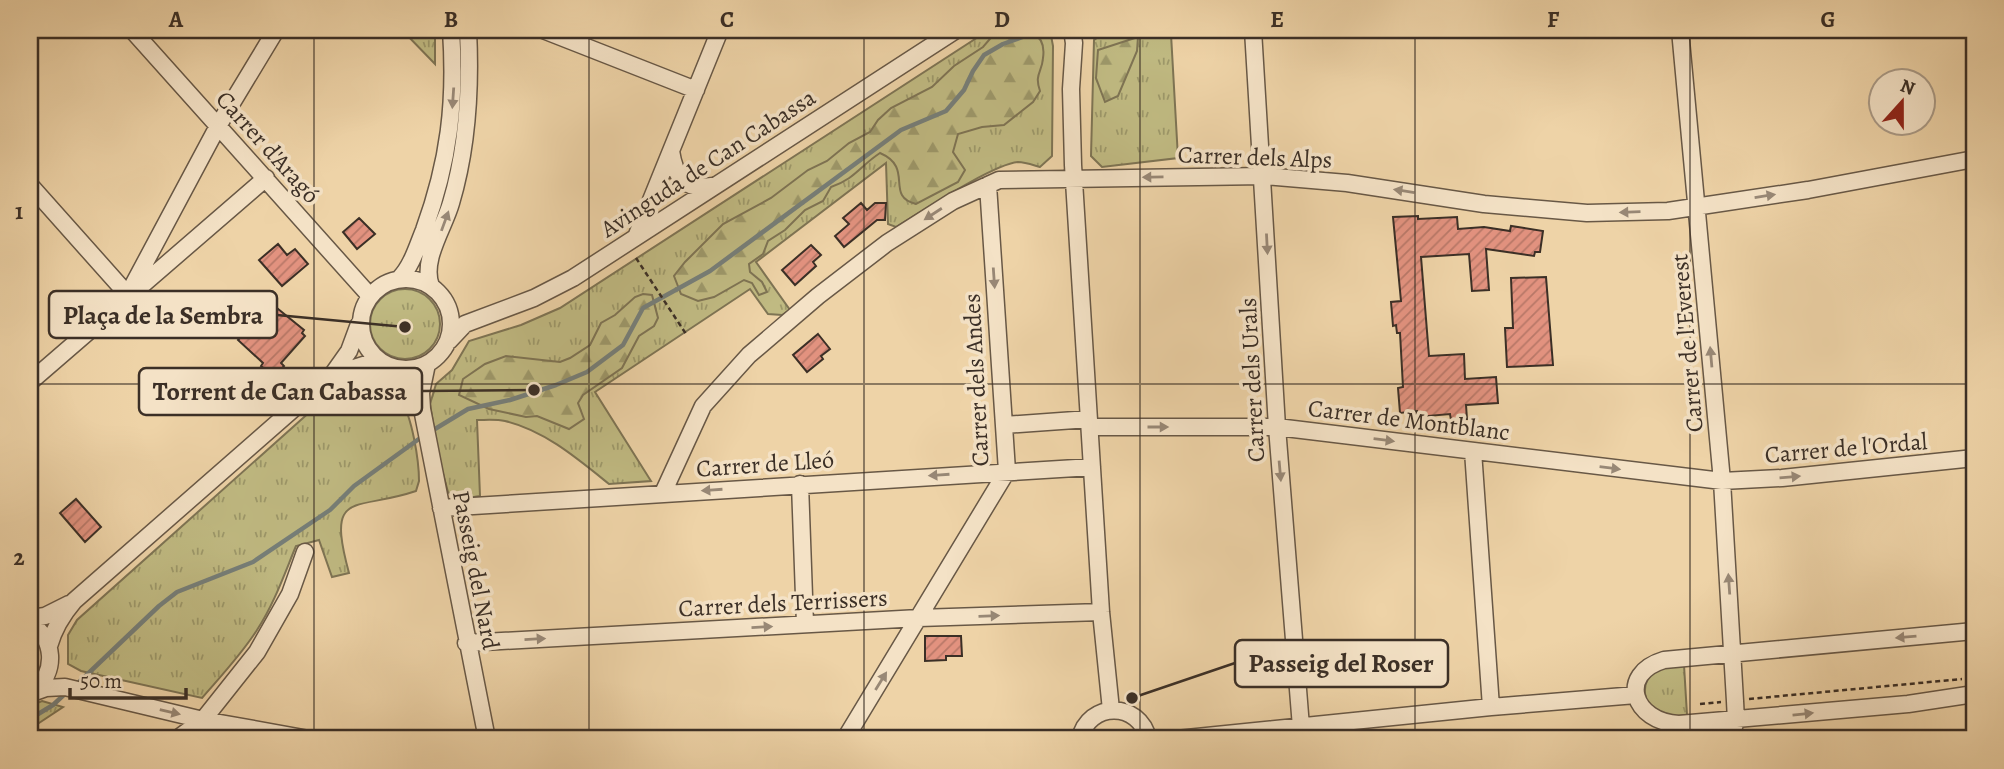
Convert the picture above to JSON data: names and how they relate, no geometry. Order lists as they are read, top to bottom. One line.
{"streets":{"street":["Carrer d'Aragó","Carrer dels Alps","Avinguda de Can Cabassa","Carrer de l'Everest","Carrer dels Andes","Carrer dels Urals","Carrer de Montblanc","Carrer de l'Ordal","Carrer de Lleó","Passeig del Nard","Carrer dels Terrissers"]},"crossings":[["Carrer d'Aragó","Avinguda de Can Cabassa"],["Carrer d'Aragó","Passeig del Nard"],["Carrer dels Alps","Carrer de l'Everest"],["Carrer dels Alps","Carrer dels Andes"],["Carrer dels Alps","Carrer dels Urals"],["Carrer dels Alps","Carrer de Lleó"],["Avinguda de Can Cabassa","Passeig del Nard"],["Carrer de l'Everest","Carrer de Montblanc"],["Carrer de l'Everest","Carrer de l'Ordal"],["Carrer dels Andes","Carrer de Montblanc"],["Carrer dels Andes","Carrer de Lleó"],["Carrer dels Andes","Carrer dels Terrissers"],["Carrer dels Urals","Carrer de Montblanc"],["Carrer de Montblanc","Carrer de l'Ordal"],["Carrer de Lleó","Passeig del Nard"],["Passeig del Nard","Carrer dels Terrissers"]],"one_way":["Carrer de l'Everest","Carrer dels Urals","Carrer de Montblanc","Carrer de l'Ordal","Carrer de Lleó","Carrer dels Terrissers"],"places":["Plaça de la Sembra","Torrent de Can Cabassa","Passeig del Roser"],"scale_bar":"50 m","north":"top","grid":{"columns":["A","B","C","D","E","F","G"],"rows":["1","2"]}}
